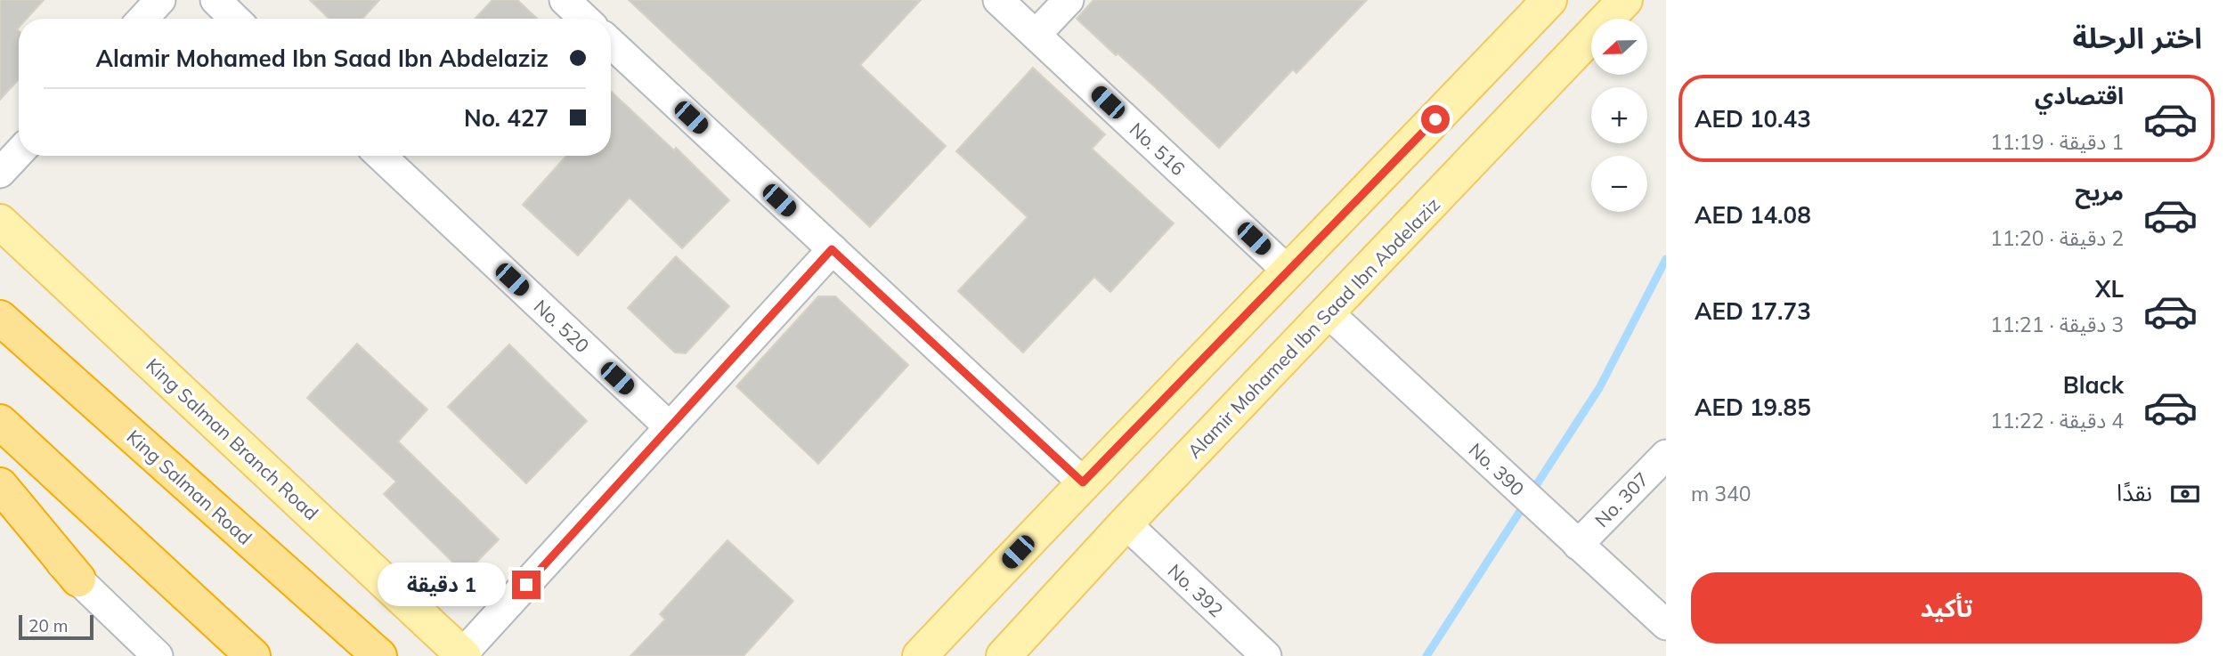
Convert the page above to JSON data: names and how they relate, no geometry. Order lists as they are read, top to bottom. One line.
{"streets":{"highway":["King Salman Road"],"main road":["Alamir Mohamed Ibn Saad Ibn Abdelaziz","King Salman Branch Road"],"street":["No. 516","No. 520","No. 390","No. 307","No. 392"]},"crossings":[["Alamir Mohamed Ibn Saad Ibn Abdelaziz","No. 390"],["Alamir Mohamed Ibn Saad Ibn Abdelaziz","No. 392"],["No. 390","No. 307"]],"scale_bar":"20 m","north":"left","page":{"heading":"اختر الرحلة","map_buttons":["+","−"],"banner":["Alamir Mohamed Ibn Saad Ibn Abdelaziz","No. 427"],"list":[{"name":"اقتصادي","note":"1 دقيقة · 11:19","value":"AED 10.43"},{"name":"مريح","note":"2 دقيقة · 11:20","value":"AED 14.08"},{"name":"XL","note":"3 دقيقة · 11:21","value":"AED 17.73"},{"name":"Black","note":"4 دقيقة · 11:22","value":"AED 19.85"}],"pay":["نقدًا","340 m"],"buttons":"تأكيد","bubble":"1 دقيقة","scale":"20 m"}}
